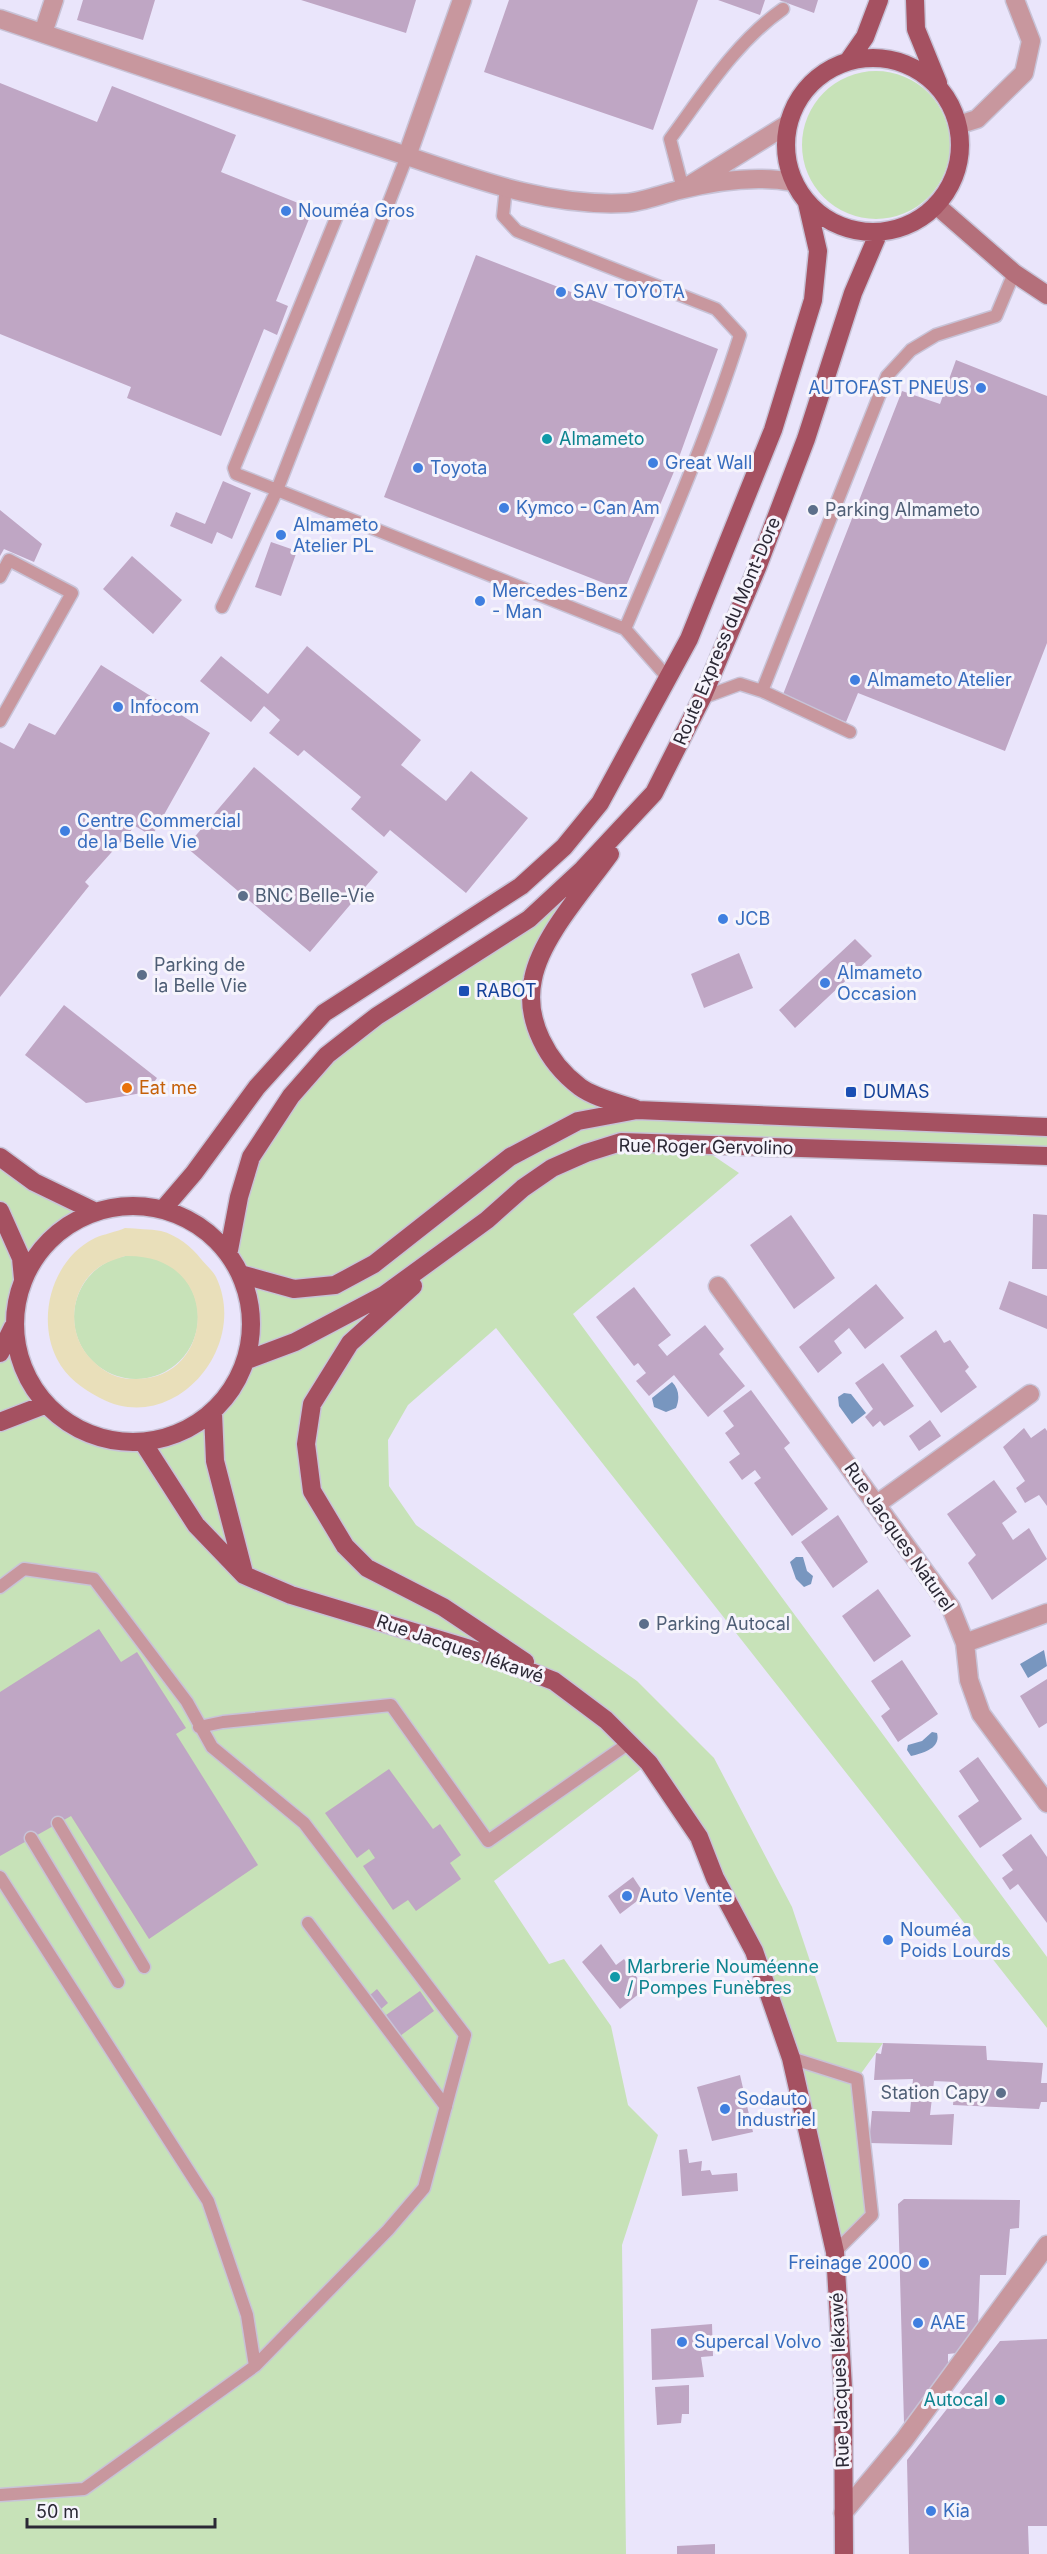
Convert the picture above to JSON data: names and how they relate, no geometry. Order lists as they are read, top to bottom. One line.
{"streets":{"main road":["Route Express du Mont-Dore","Rue Roger Gervolino","Rue Jacques Iékawé"],"street":["Rue Jacques Naturel"]},"places":{"other":["Nouméa Gros","SAV TOYOTA","AUTOFAST PNEUS","Almameto","Great Wall","Toyota","Kymco - Can Am","Parking Almameto","Almameto Atelier PL","Mercedes-Benz - Man","Almameto Atelier","Infocom","Centre Commercial de la Belle Vie","BNC Belle-Vie","JCB","Parking de la Belle Vie","Almameto Occasion","Eat me","Parking Autocal","Auto Vente","Nouméa Poids Lourds","Marbrerie Nouméenne / Pompes Funèbres","Station Capy","Sodauto Industriel","Freinage 2000","AAE","Supercal Volvo","Autocal","Kia"],"transit":["RABOT","DUMAS"]},"scale_bar":"50 m"}
